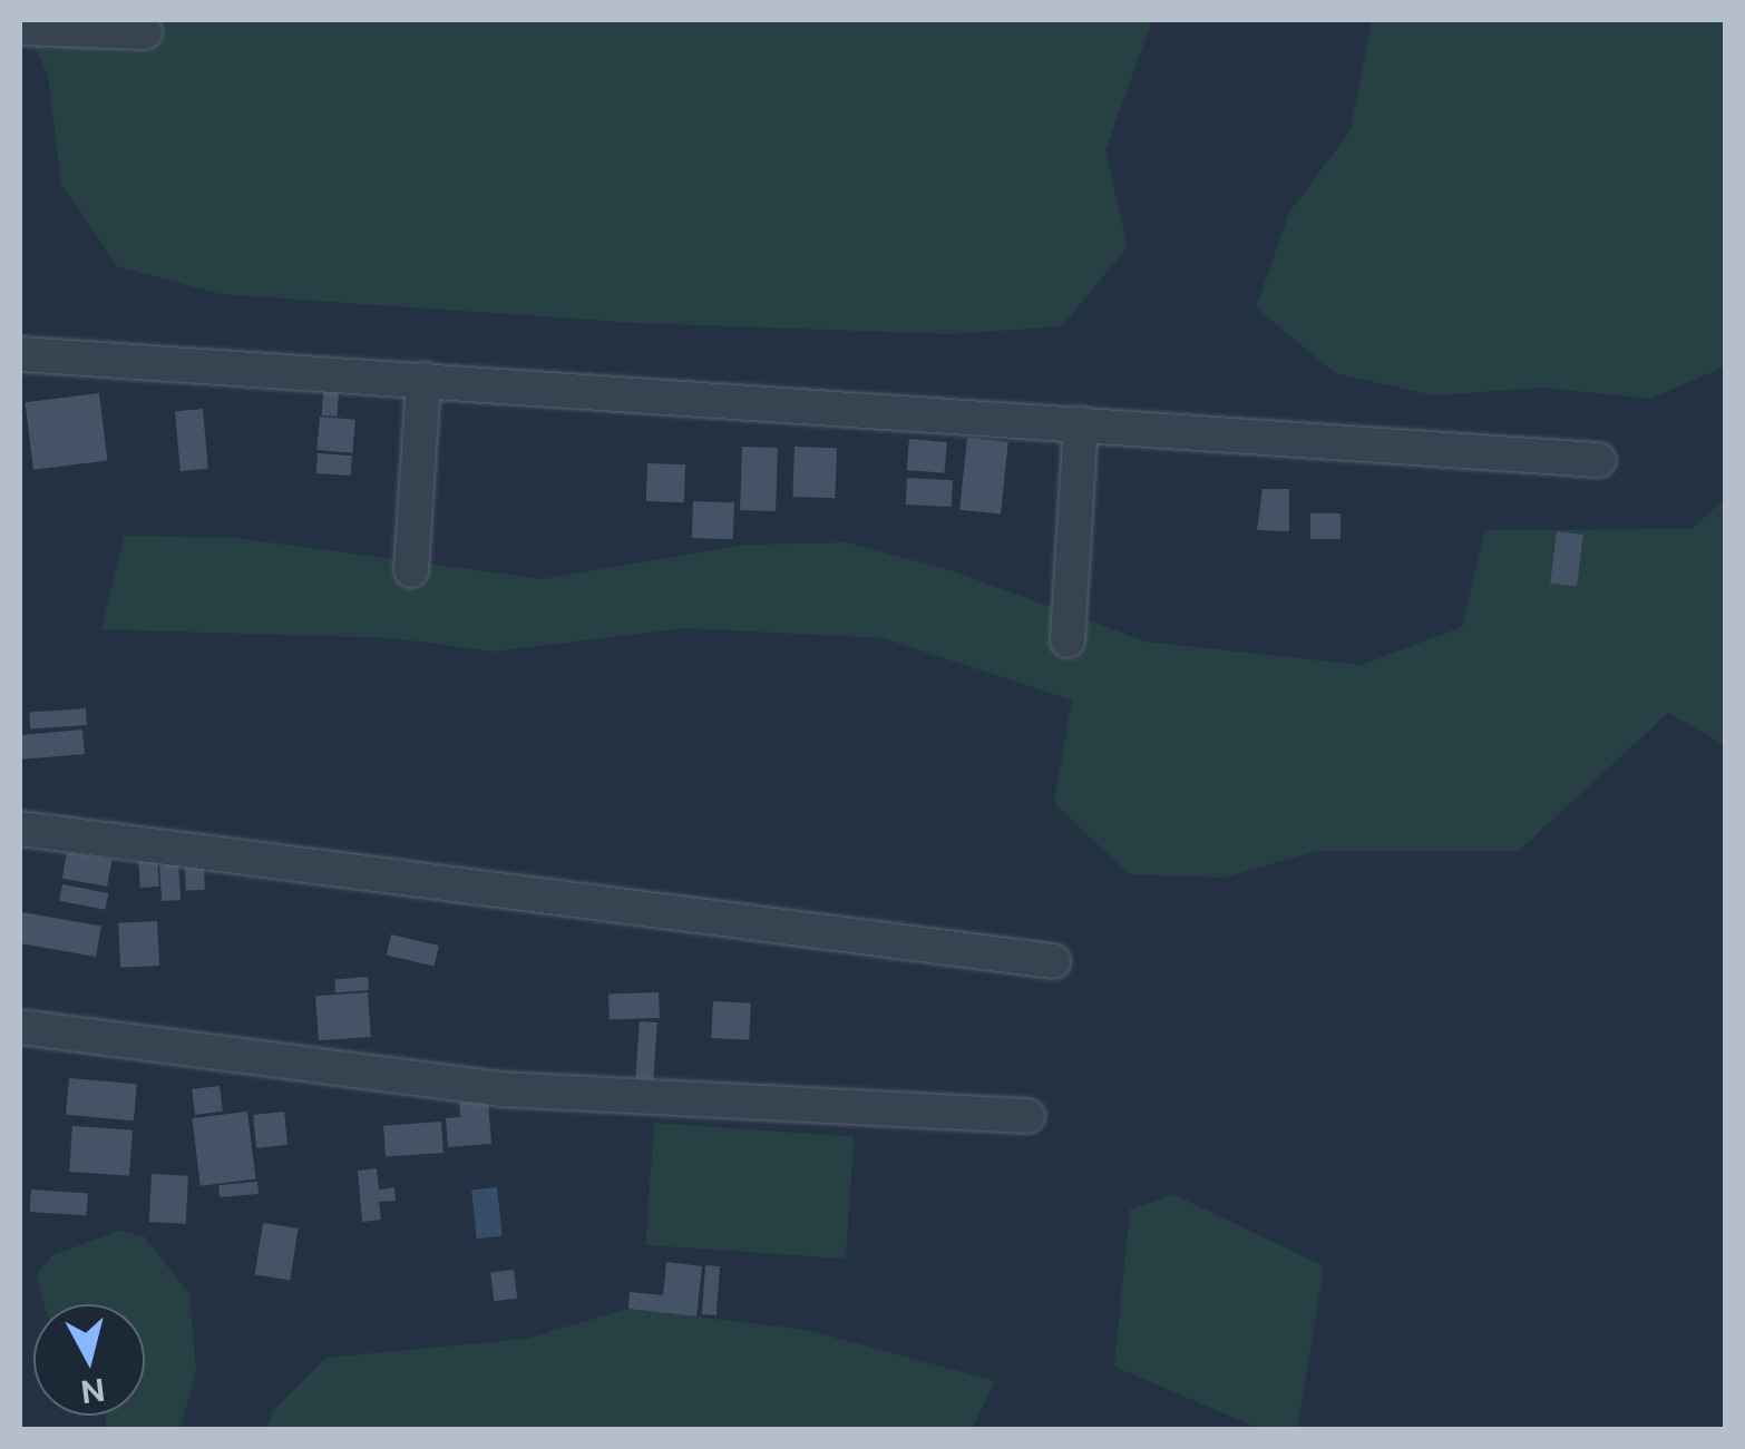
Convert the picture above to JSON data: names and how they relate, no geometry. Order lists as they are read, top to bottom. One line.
{"north":"bottom"}
